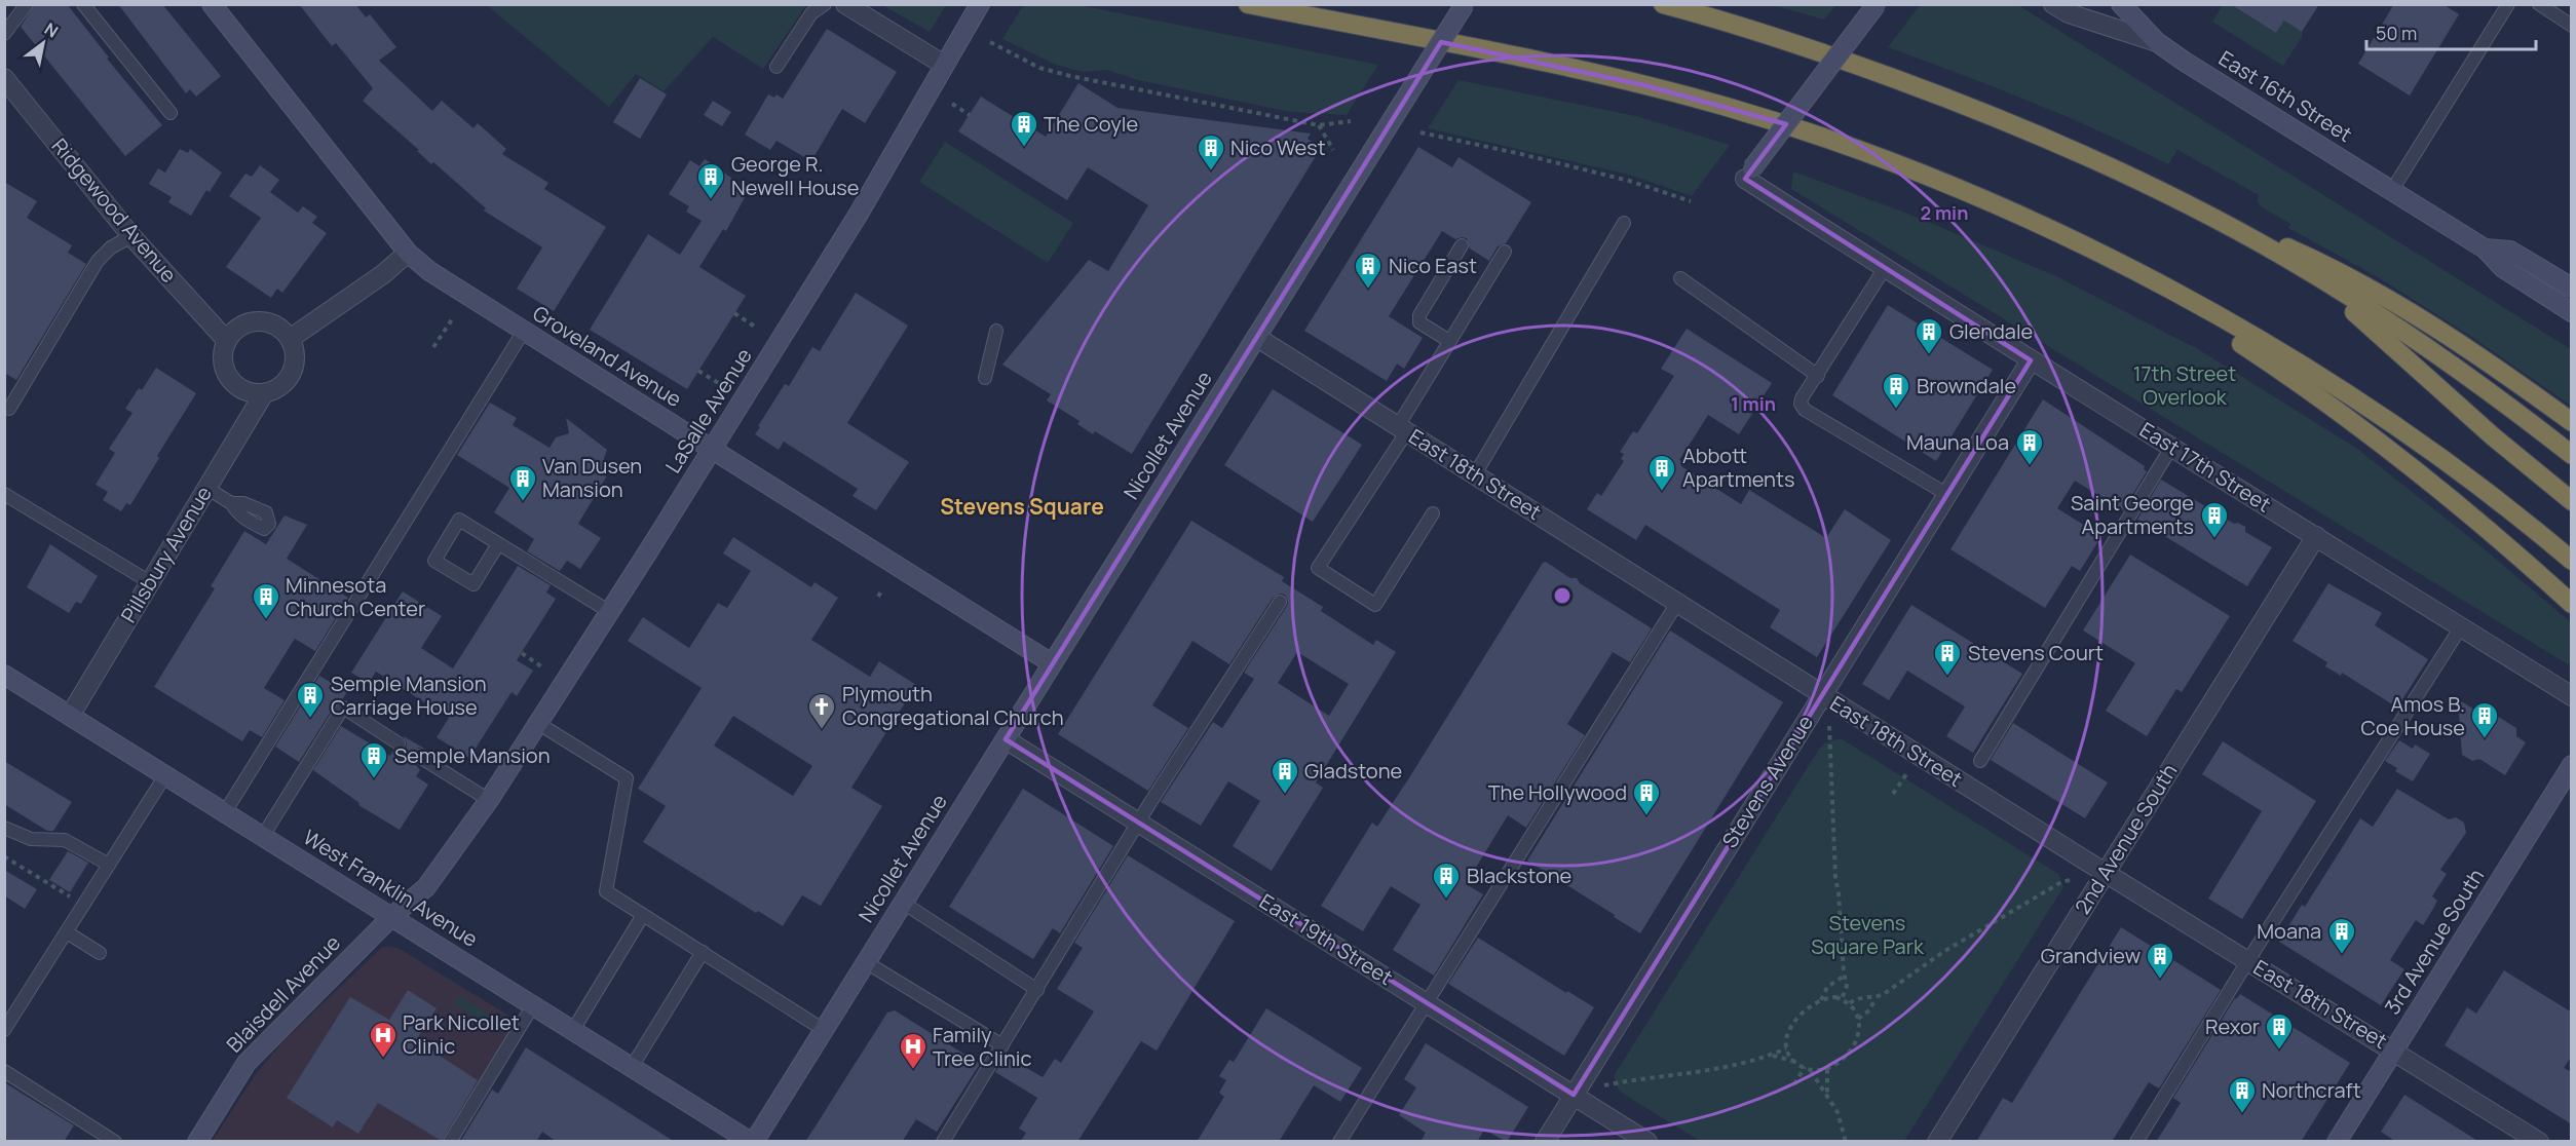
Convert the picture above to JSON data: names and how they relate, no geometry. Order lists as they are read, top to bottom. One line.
{"streets":{"street":["East 16th Street","Ridgewood Avenue","Groveland Avenue","LaSalle Avenue","Nicollet Avenue","East 17th Street","East 18th Street","Pillsbury Avenue","Stevens Avenue","2nd Avenue South","West Franklin Avenue","East 19th Street","3rd Avenue South","Blaisdell Avenue"]},"crossings":[["Ridgewood Avenue","Pillsbury Avenue"],["Groveland Avenue","LaSalle Avenue"],["Groveland Avenue","Nicollet Avenue"],["LaSalle Avenue","West Franklin Avenue"],["LaSalle Avenue","Blaisdell Avenue"],["Nicollet Avenue","East 18th Street"],["Nicollet Avenue","West Franklin Avenue"],["Nicollet Avenue","East 19th Street"],["East 17th Street","Stevens Avenue"],["East 17th Street","2nd Avenue South"],["East 18th Street","Stevens Avenue"],["East 18th Street","2nd Avenue South"],["East 18th Street","3rd Avenue South"],["Pillsbury Avenue","West Franklin Avenue"],["Stevens Avenue","East 19th Street"],["West Franklin Avenue","Blaisdell Avenue"]],"districts":["Stevens Square"],"parks":["17th Street Overlook","Stevens Square Park"],"places":{"building":["The Coyle","Nico West","George R. Newell House","Nico East","Glendale","Browndale","Mauna Loa","Abbott Apartments","Van Dusen Mansion","Saint George Apartments","Minnesota Church Center","Stevens Court","Semple Mansion Carriage House","Amos B. Coe House","Semple Mansion","Gladstone","The Hollywood","Blackstone","Moana","Grandview","Rexor","Northcraft"],"church":["Plymouth Congregational Church"],"hospital":["Park Nicollet Clinic","Family Tree Clinic"]},"scale_bar":"50 m","north":"top right","rings":["2 min","1 min"]}
